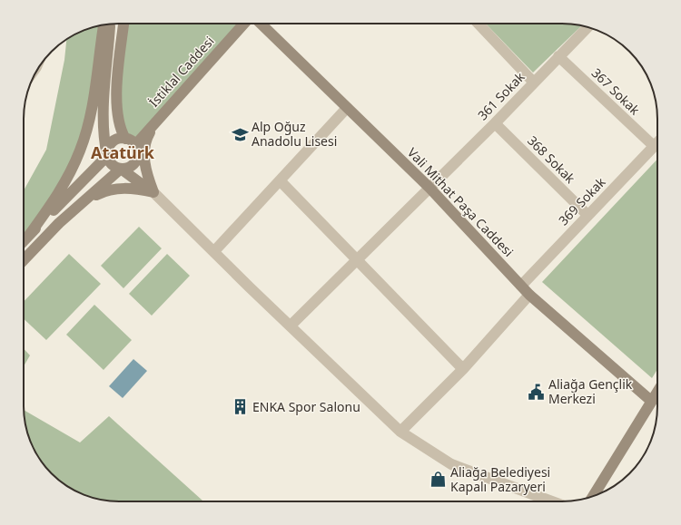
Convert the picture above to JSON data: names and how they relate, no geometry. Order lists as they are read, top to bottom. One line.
{"streets":{"street":["İstiklal Caddesi","367 Sokak","361 Sokak","368 Sokak","369 Sokak","Vali Mithat Paşa Caddesi"]},"crossings":[["367 Sokak","361 Sokak"],["367 Sokak","369 Sokak"],["361 Sokak","368 Sokak"],["361 Sokak","Vali Mithat Paşa Caddesi"],["368 Sokak","369 Sokak"],["369 Sokak","Vali Mithat Paşa Caddesi"]],"districts":["Atatürk"],"places":{"school or university":["Alp Oğuz Anadolu Lisesi"],"public building":["Aliağa Gençlik Merkezi"],"building":["ENKA Spor Salonu"],"shop":["Aliağa Belediyesi Kapalı Pazaryeri"]}}
